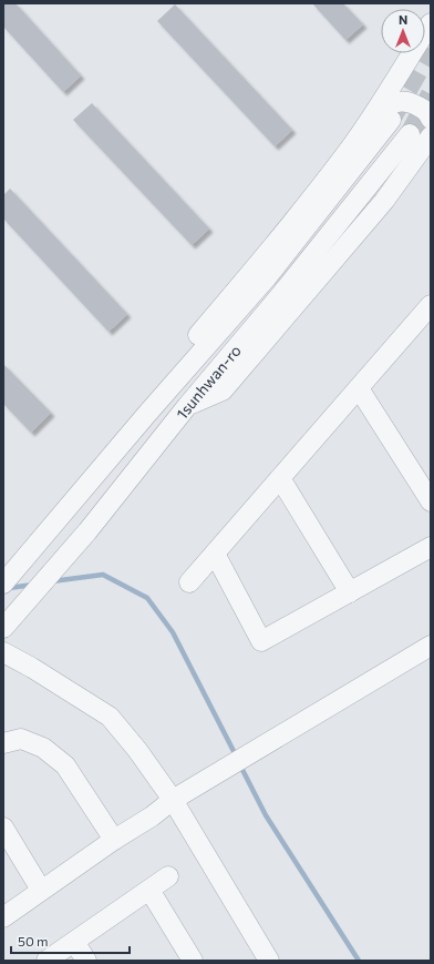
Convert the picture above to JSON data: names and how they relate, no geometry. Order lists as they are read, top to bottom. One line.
{"streets":{"street":["1sunhwan-ro"]},"scale_bar":"50 m","north":"top"}
